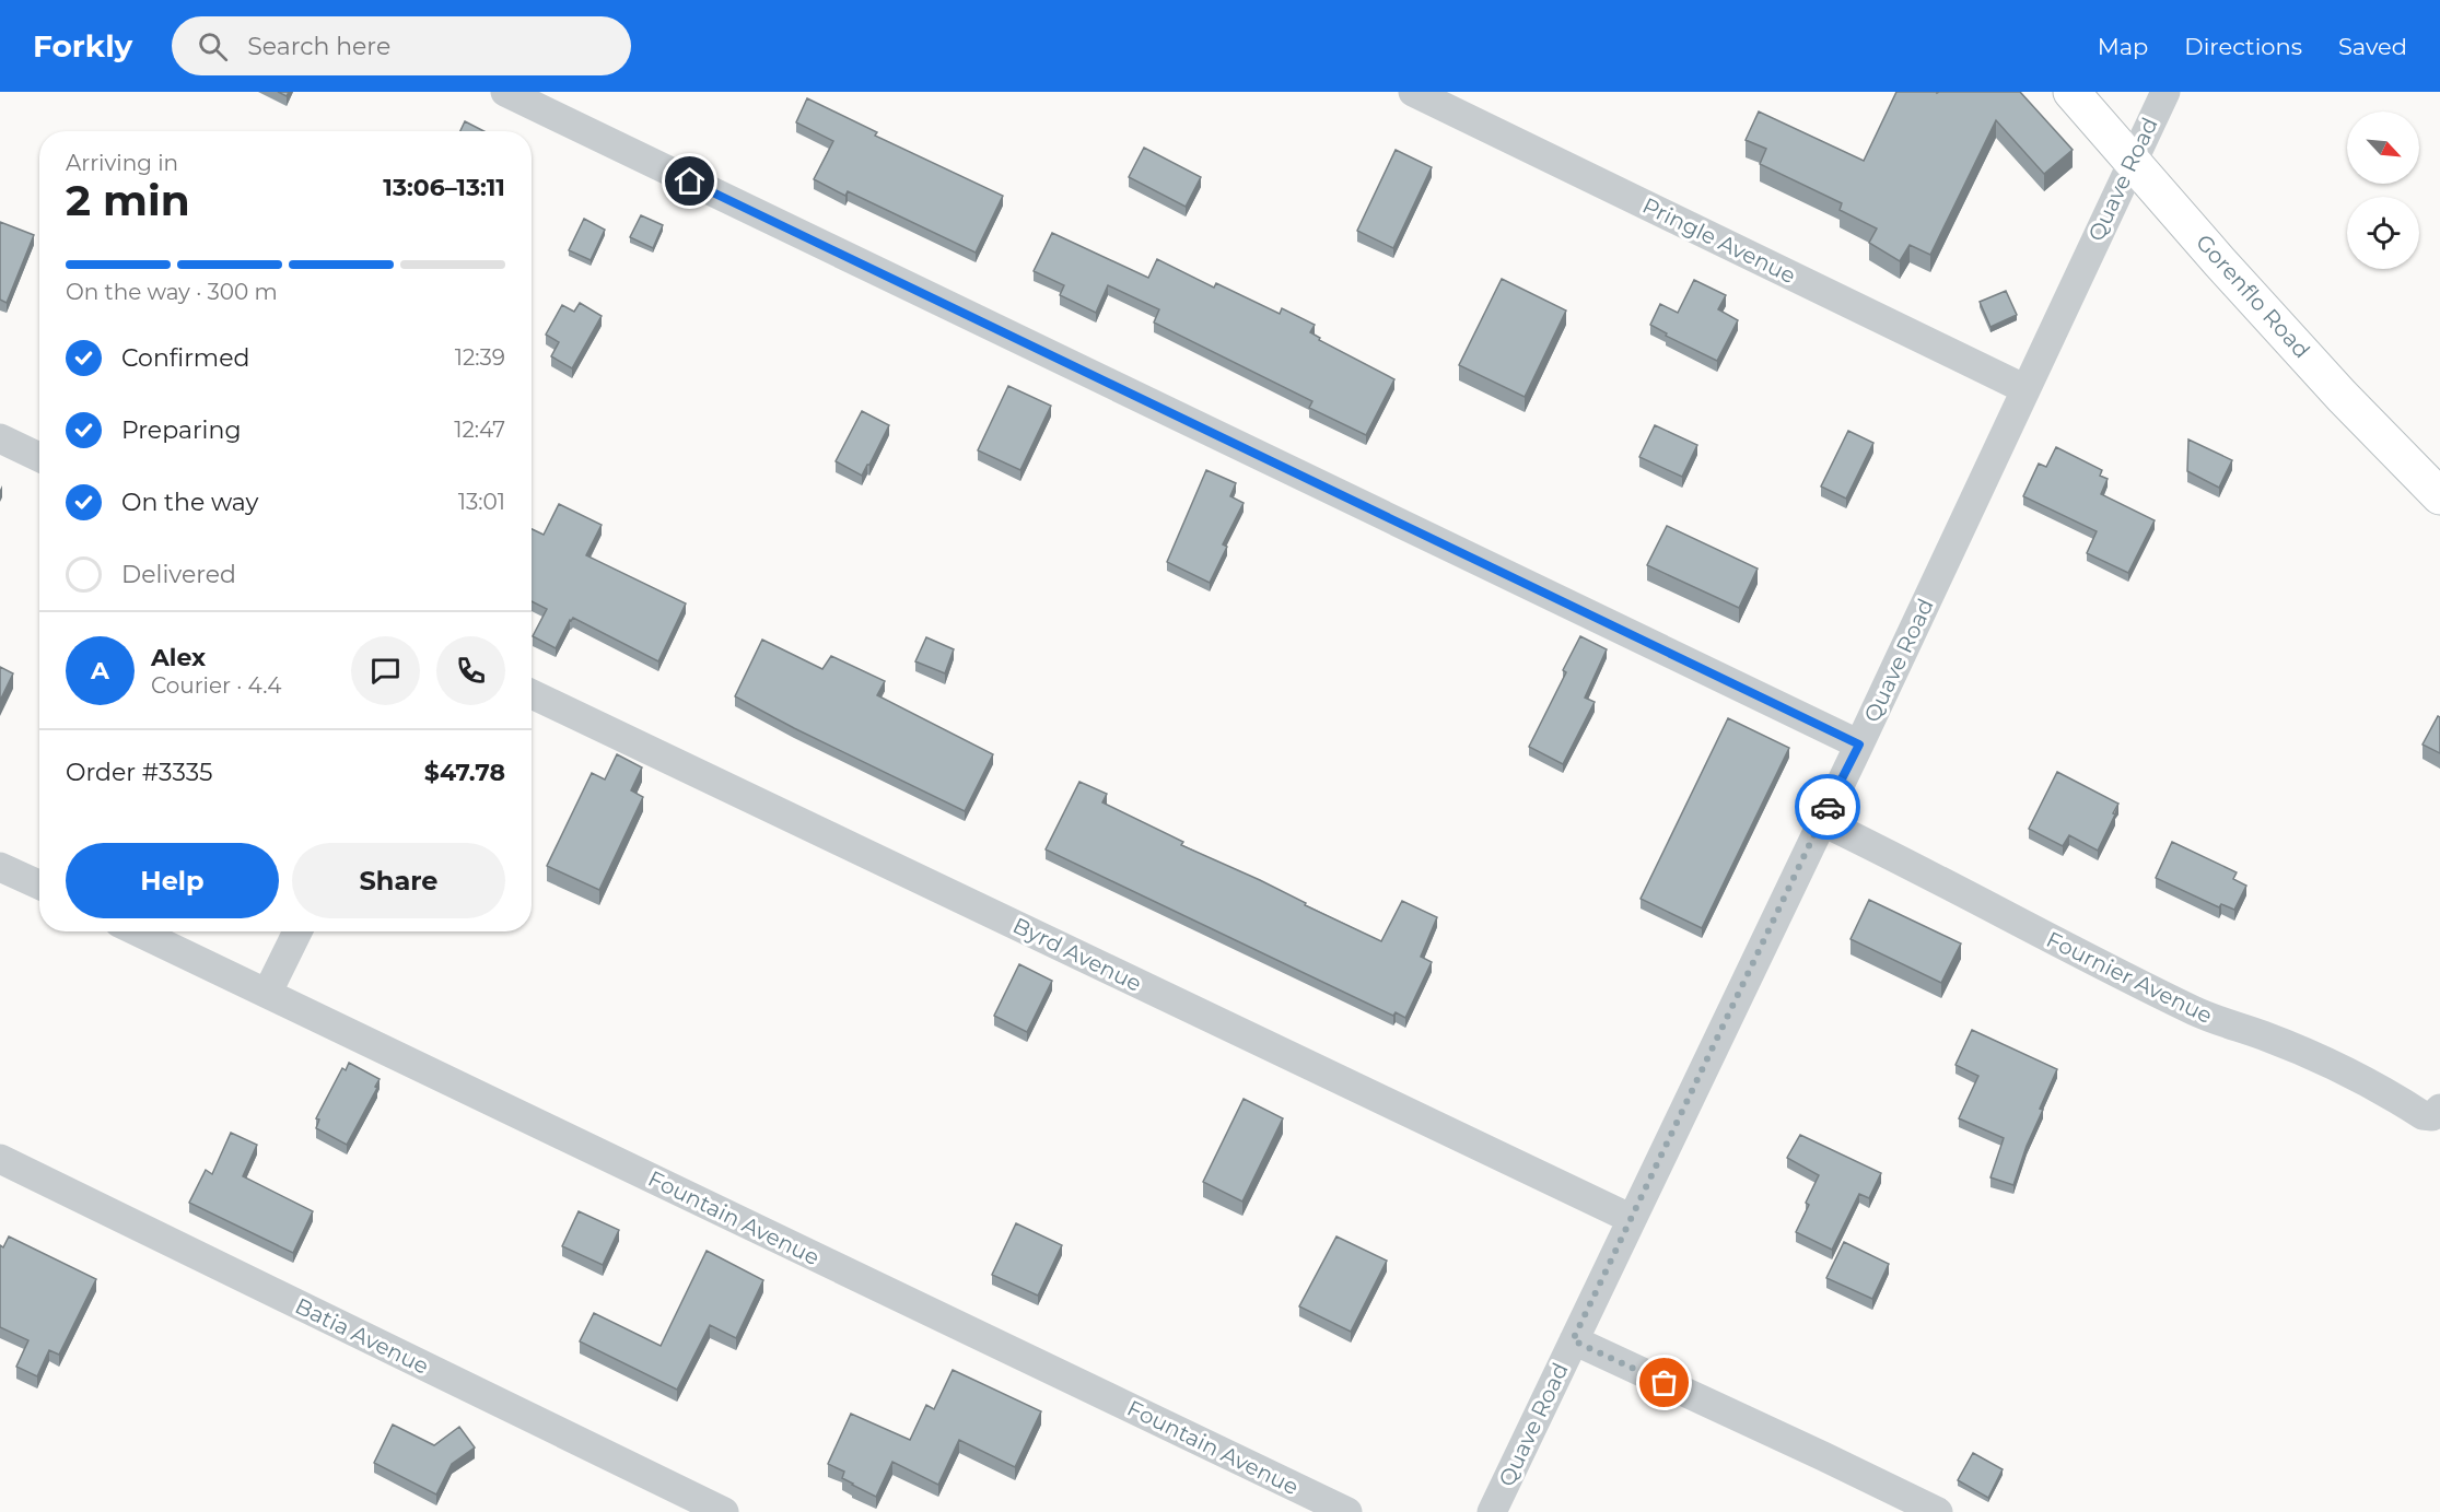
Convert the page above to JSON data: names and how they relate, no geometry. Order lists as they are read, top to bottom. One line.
{"streets":{"main road":["Gorenflo Road"],"street":["Quave Road","Pringle Avenue","Byrd Avenue","Fournier Avenue","Fountain Avenue","Batia Avenue"]},"crossings":[["Quave Road","Pringle Avenue"],["Quave Road","Gorenflo Road"],["Quave Road","Byrd Avenue"],["Quave Road","Fournier Avenue"]],"north":"bottom right","page":{"header":"Forkly","search":"Search here","nav":["Map","Directions","Saved"],"heading":["2 min","Arriving in","13:06–13:11"],"panel":["Alex","Courier · 4.4","Order #3335","$47.78"],"bar":"On the way · 300 m","list":[["Confirmed","12:39"],["Preparing","12:47"],["On the way","13:01"],"Delivered"],"round":"A","buttons":["Help","Share"]}}
